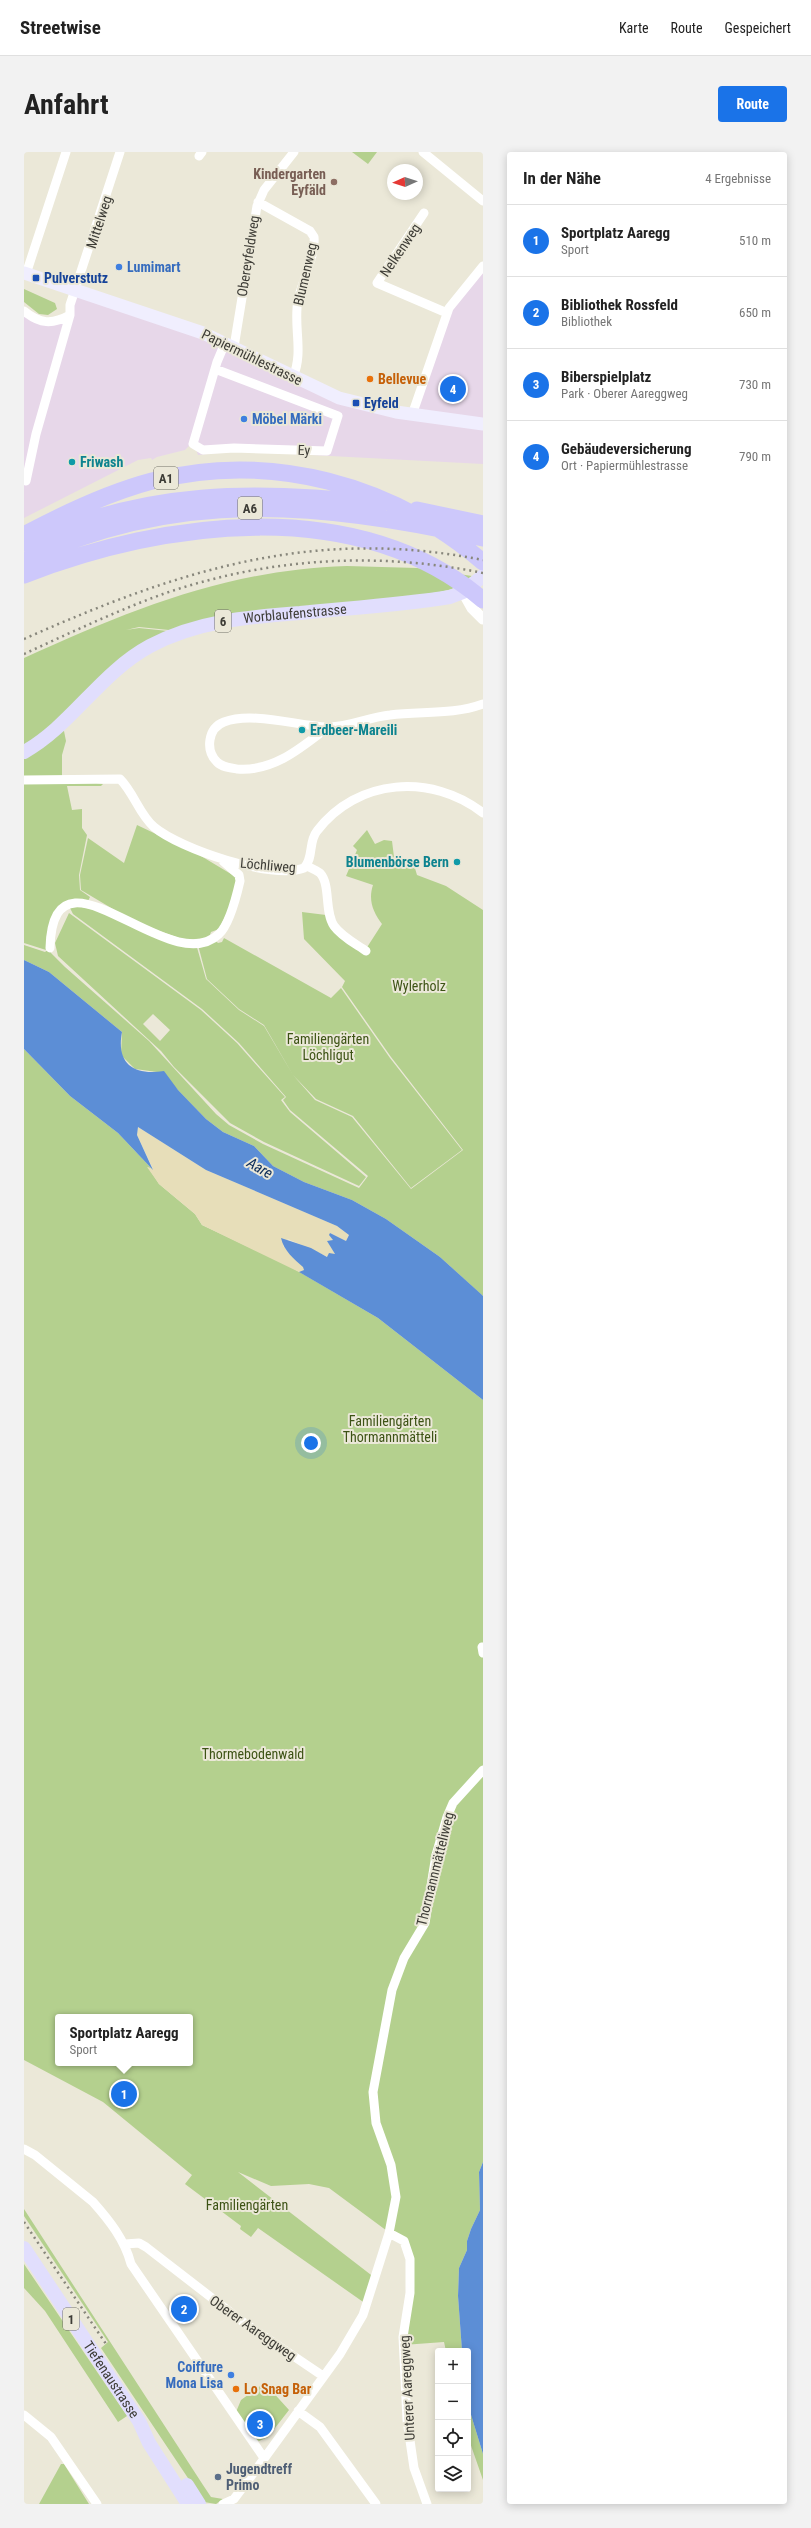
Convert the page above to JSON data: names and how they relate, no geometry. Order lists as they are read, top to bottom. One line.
{"streets":{"highway":["A1","A6"],"main road":["Papiermühlestrasse","Worblaufenstrasse","6","1","Tiefenaustrasse"],"street":["Mittelweg","Nelkenweg","Obereyfeldweg","Blumenweg","Ey","Löchliweg","Thormannmätteliweg","Oberer Aareggweg","Unterer Aareggweg"]},"crossings":[["Mittelweg","Papiermühlestrasse"],["Obereyfeldweg","Blumenweg"],["Obereyfeldweg","Papiermühlestrasse"],["Obereyfeldweg","Ey"],["Blumenweg","Papiermühlestrasse"],["Papiermühlestrasse","Ey"],["Thormannmätteliweg","Oberer Aareggweg"],["Thormannmätteliweg","Unterer Aareggweg"]],"water":["Aare"],"parks":["Wylerholz","Familiengärten Löchligut","Familiengärten Thormannmätteli","Thormebodenwald","Familiengärten"],"places":{"other":["Kindergarten Eyfäld","Lumimart","Bellevue","Möbel Märki","Friwash","Erdbeer-Mareili","Blumenbörse Bern","Coiffure Mona Lisa","Lo Snag Bar","Jugendtreff Primo"],"transit":["Pulverstutz","Eyfeld"]},"north":"left","page":{"header":"Streetwise","nav":["Karte","Route","Gespeichert"],"buttons":"Route","title":"Anfahrt","heading":["In der Nähe","4 Ergebnisse"],"list":[{"mark":"1","name":"Sportplatz Aaregg","note":"Sport","value":"510 m"},{"mark":"2","name":"Bibliothek Rossfeld","note":"Bibliothek","value":"650 m"},{"mark":"3","name":"Biberspielplatz","note":"Park · Oberer Aareggweg","value":"730 m"},{"mark":"4","name":"Gebäudeversicherung","note":"Ort · Papiermühlestrasse","value":"790 m"}],"pins":["4","1","2","3"],"popup":["Sportplatz Aaregg","Sport"],"map_buttons":["+","−"]}}
